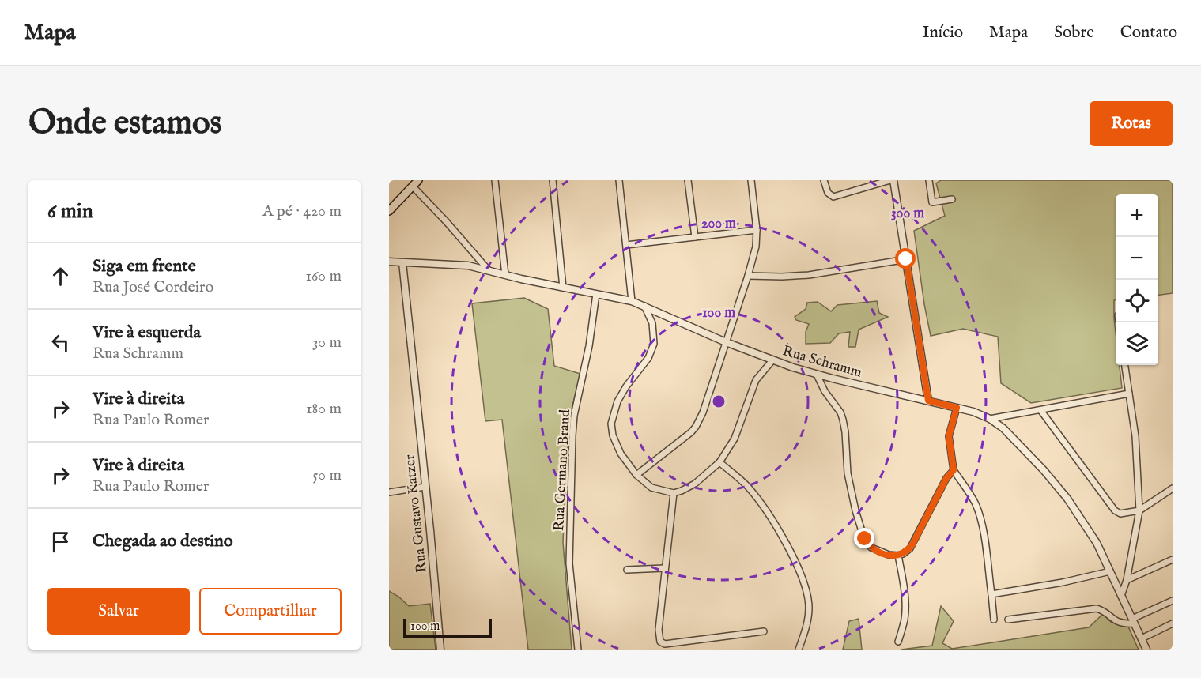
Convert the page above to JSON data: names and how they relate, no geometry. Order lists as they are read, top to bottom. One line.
{"streets":{"street":["Rua Schramm","Rua Germano Brand","Rua Gustavo Katzer"]},"crossings":[["Rua Schramm","Rua Germano Brand"],["Rua Schramm","Rua Gustavo Katzer"]],"scale_bar":"100 m","page":{"header":"Mapa","nav":["Início","Mapa","Sobre","Contato"],"buttons":["Rotas",["Salvar","Compartilhar"]],"title":"Onde estamos","heading":["6 min","A pé · 420 m"],"map_buttons":["+","−"],"list":[["Siga em frente","Rua José Cordeiro","160 m"],["Vire à esquerda","Rua Schramm","30 m"],["Vire à direita","Rua Paulo Romer","180 m"],["Vire à direita","Rua Paulo Romer","50 m"],"Chegada ao destino"],"scale":"100 m"},"rings":["300 m","200 m","100 m"]}
